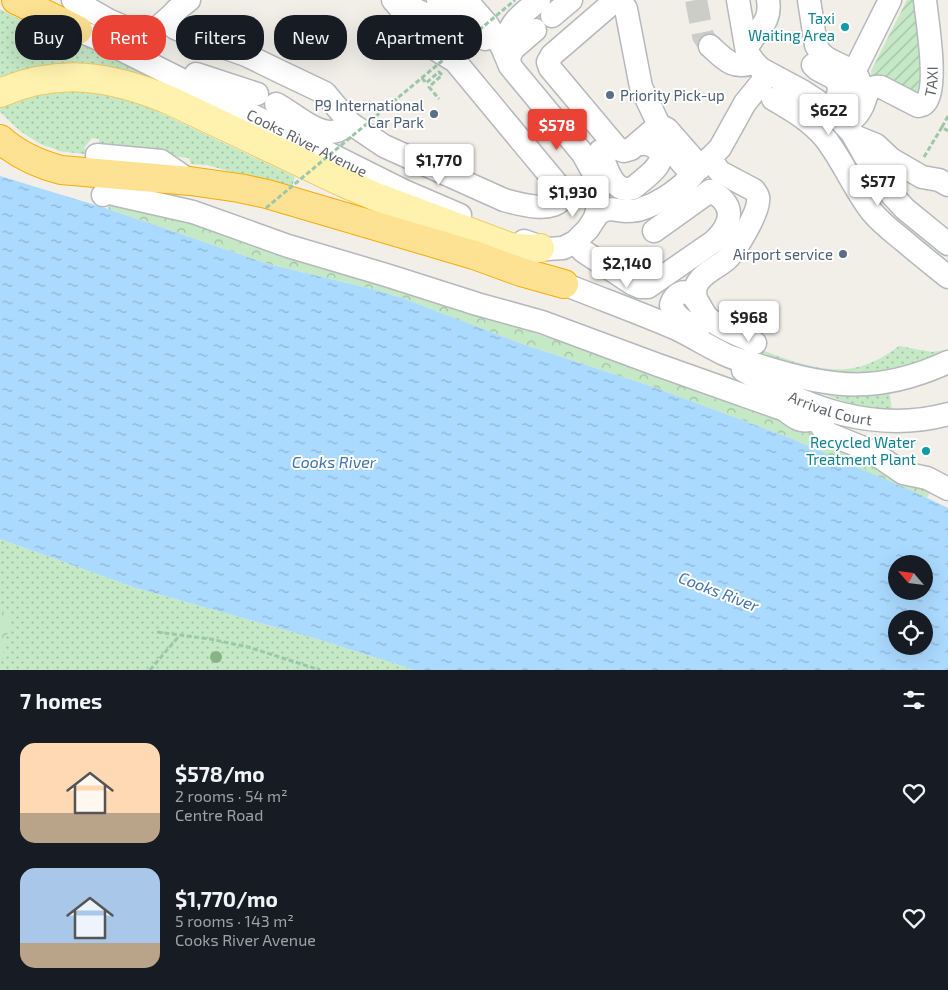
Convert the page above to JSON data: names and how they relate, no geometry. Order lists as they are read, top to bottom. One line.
{"streets":{"street":["TAXI","Cooks River Avenue","Arrival Court"]},"water":["Cooks River"],"places":["Taxi Waiting Area","Priority Pick-up","P9 International Car Park","Airport service","Recycled Water Treatment Plant"],"north":"top left","page":{"chip":["Buy","Rent","Filters","New","Apartment"],"price":["$622","$578","$1,770","$577","$1,930","$2,140","$968"],"heading":"7 homes","list":[{"name":"$578/mo","note":"2 rooms · 54 m² · Centre Road"},{"name":"$1,770/mo","note":"5 rooms · 143 m² · Cooks River Avenue"}]}}
